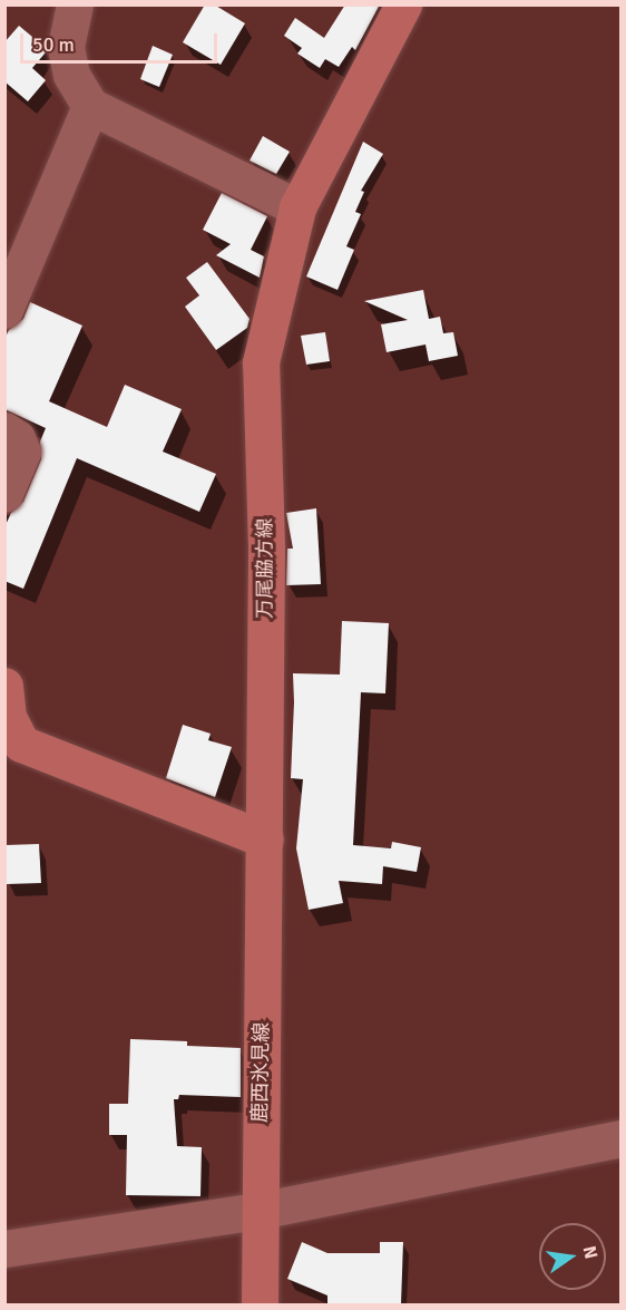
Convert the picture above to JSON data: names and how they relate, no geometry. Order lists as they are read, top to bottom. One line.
{"streets":{"main road":["万尾脇方線","鹿西氷見線"]},"crossings":[["万尾脇方線","鹿西氷見線"]],"scale_bar":"50 m","north":"right"}
